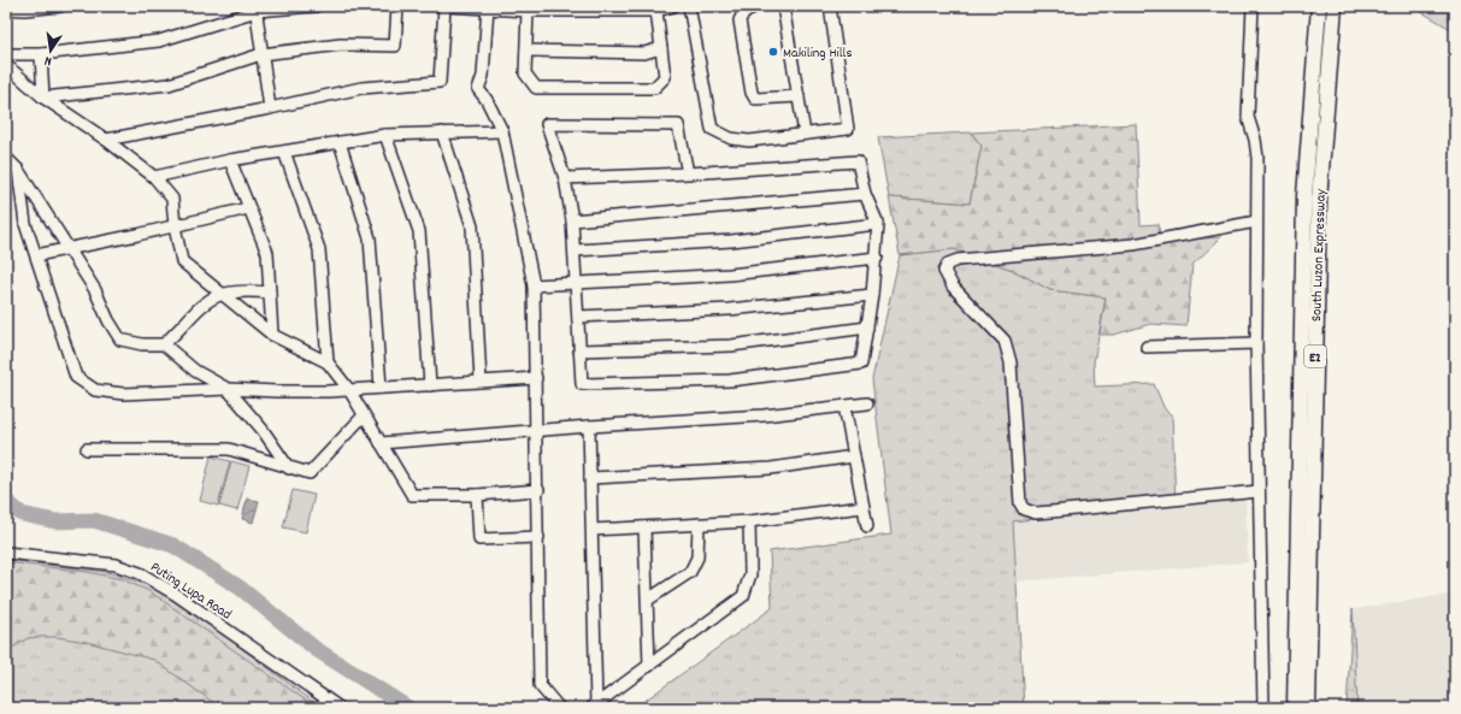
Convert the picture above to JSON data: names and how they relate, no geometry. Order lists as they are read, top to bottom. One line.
{"streets":{"highway":["South Luzon Expressway","E2"],"street":["Puting Lupa Road"]},"places":["Makiling Hills"],"north":"bottom"}
